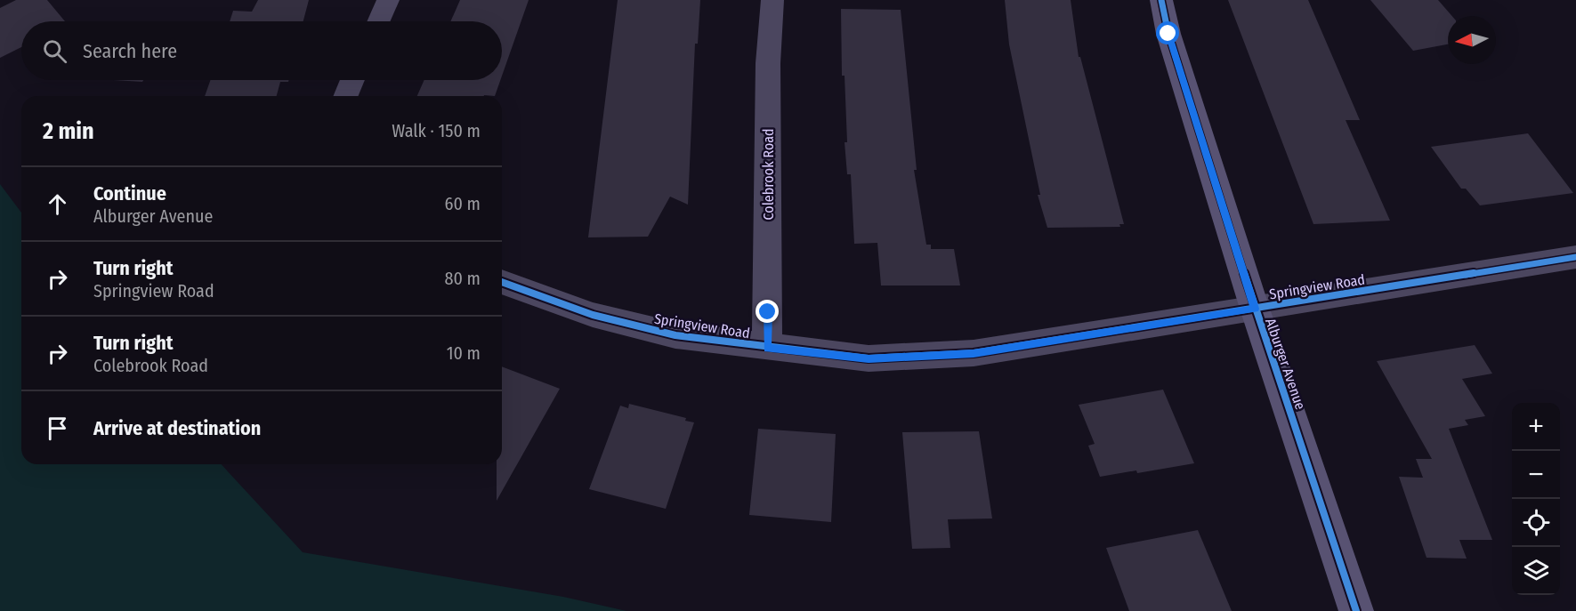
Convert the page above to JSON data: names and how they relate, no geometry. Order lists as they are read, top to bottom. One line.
{"streets":{"street":["Colebrook Road","Springview Road","Alburger Avenue"]},"crossings":[["Colebrook Road","Springview Road"],["Springview Road","Alburger Avenue"]],"north":"left","page":{"search":"Search here","heading":["2 min","Walk · 150 m"],"list":[["Continue","Alburger Avenue","60 m"],["Turn right","Springview Road","80 m"],["Turn right","Colebrook Road","10 m"],"Arrive at destination"],"map_buttons":["+","−"]}}
